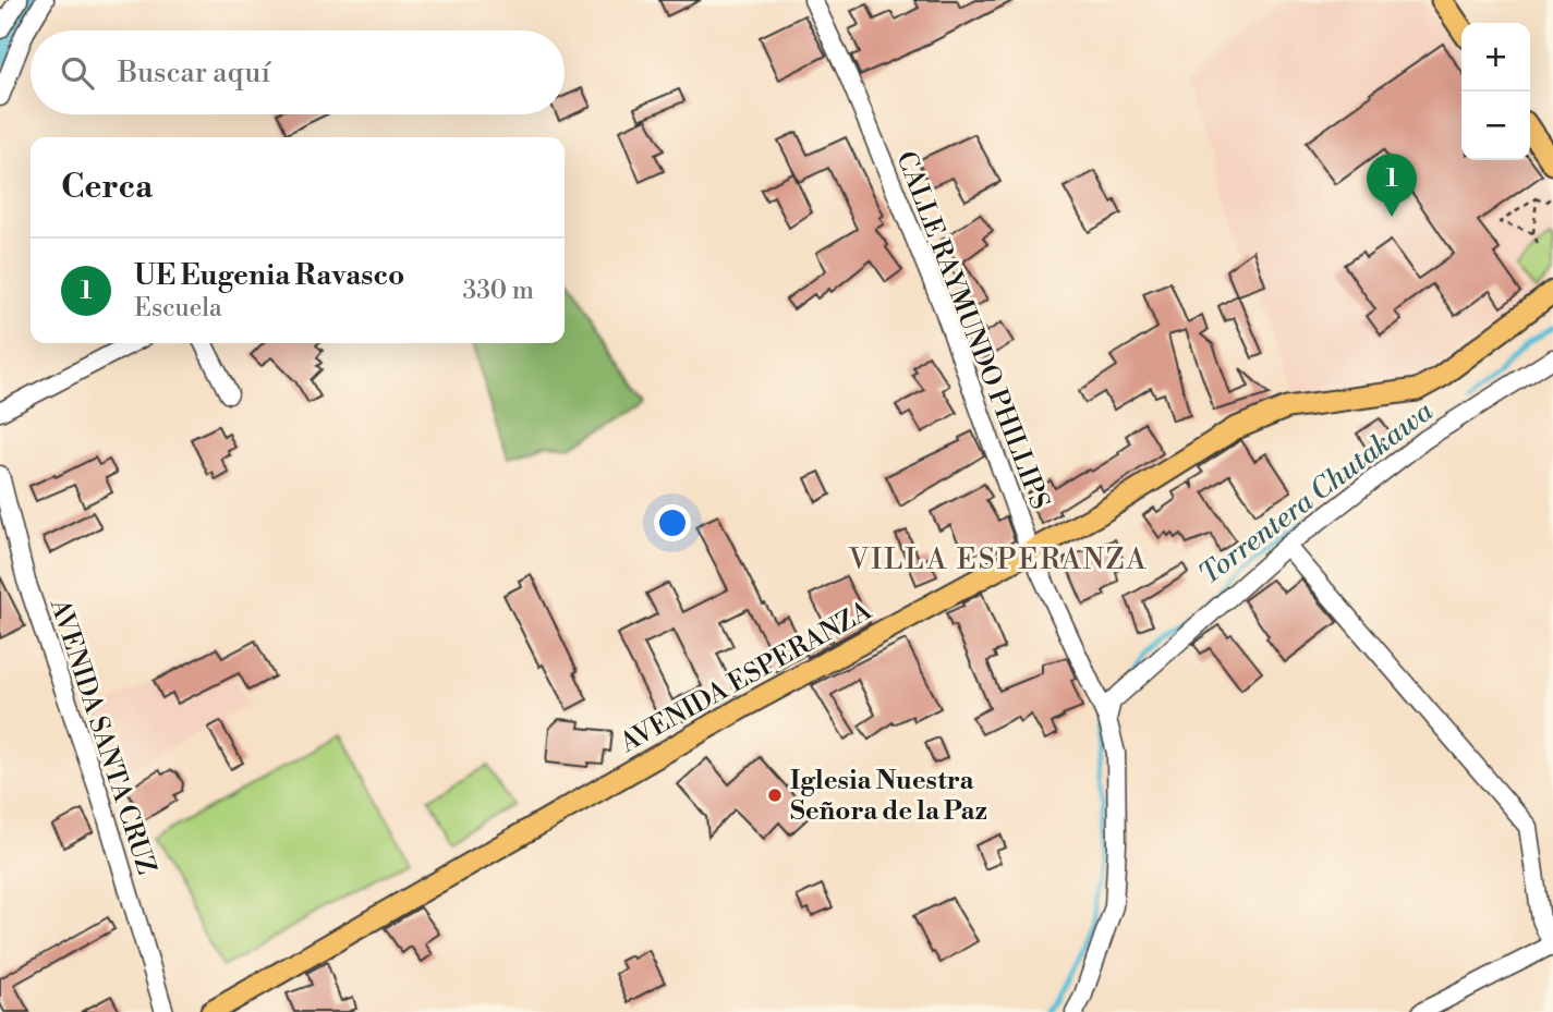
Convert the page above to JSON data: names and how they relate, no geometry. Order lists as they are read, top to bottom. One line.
{"streets":{"main road":["AVENIDA ESPERANZA"],"street":["CALLE RAYMUNDO PHILLIPS","AVENIDA SANTA CRUZ"]},"crossings":[["CALLE RAYMUNDO PHILLIPS","AVENIDA ESPERANZA"]],"districts":["VILLA ESPERANZA"],"water":["Torrentera Chutakawa"],"places":["Iglesia Nuestra Señora de la Paz"],"page":{"map_buttons":["+","−"],"search":"Buscar aquí","heading":"Cerca","pins":"1","list":[{"mark":"1","name":"UE Eugenia Ravasco","note":"Escuela","value":"330 m"}]}}
